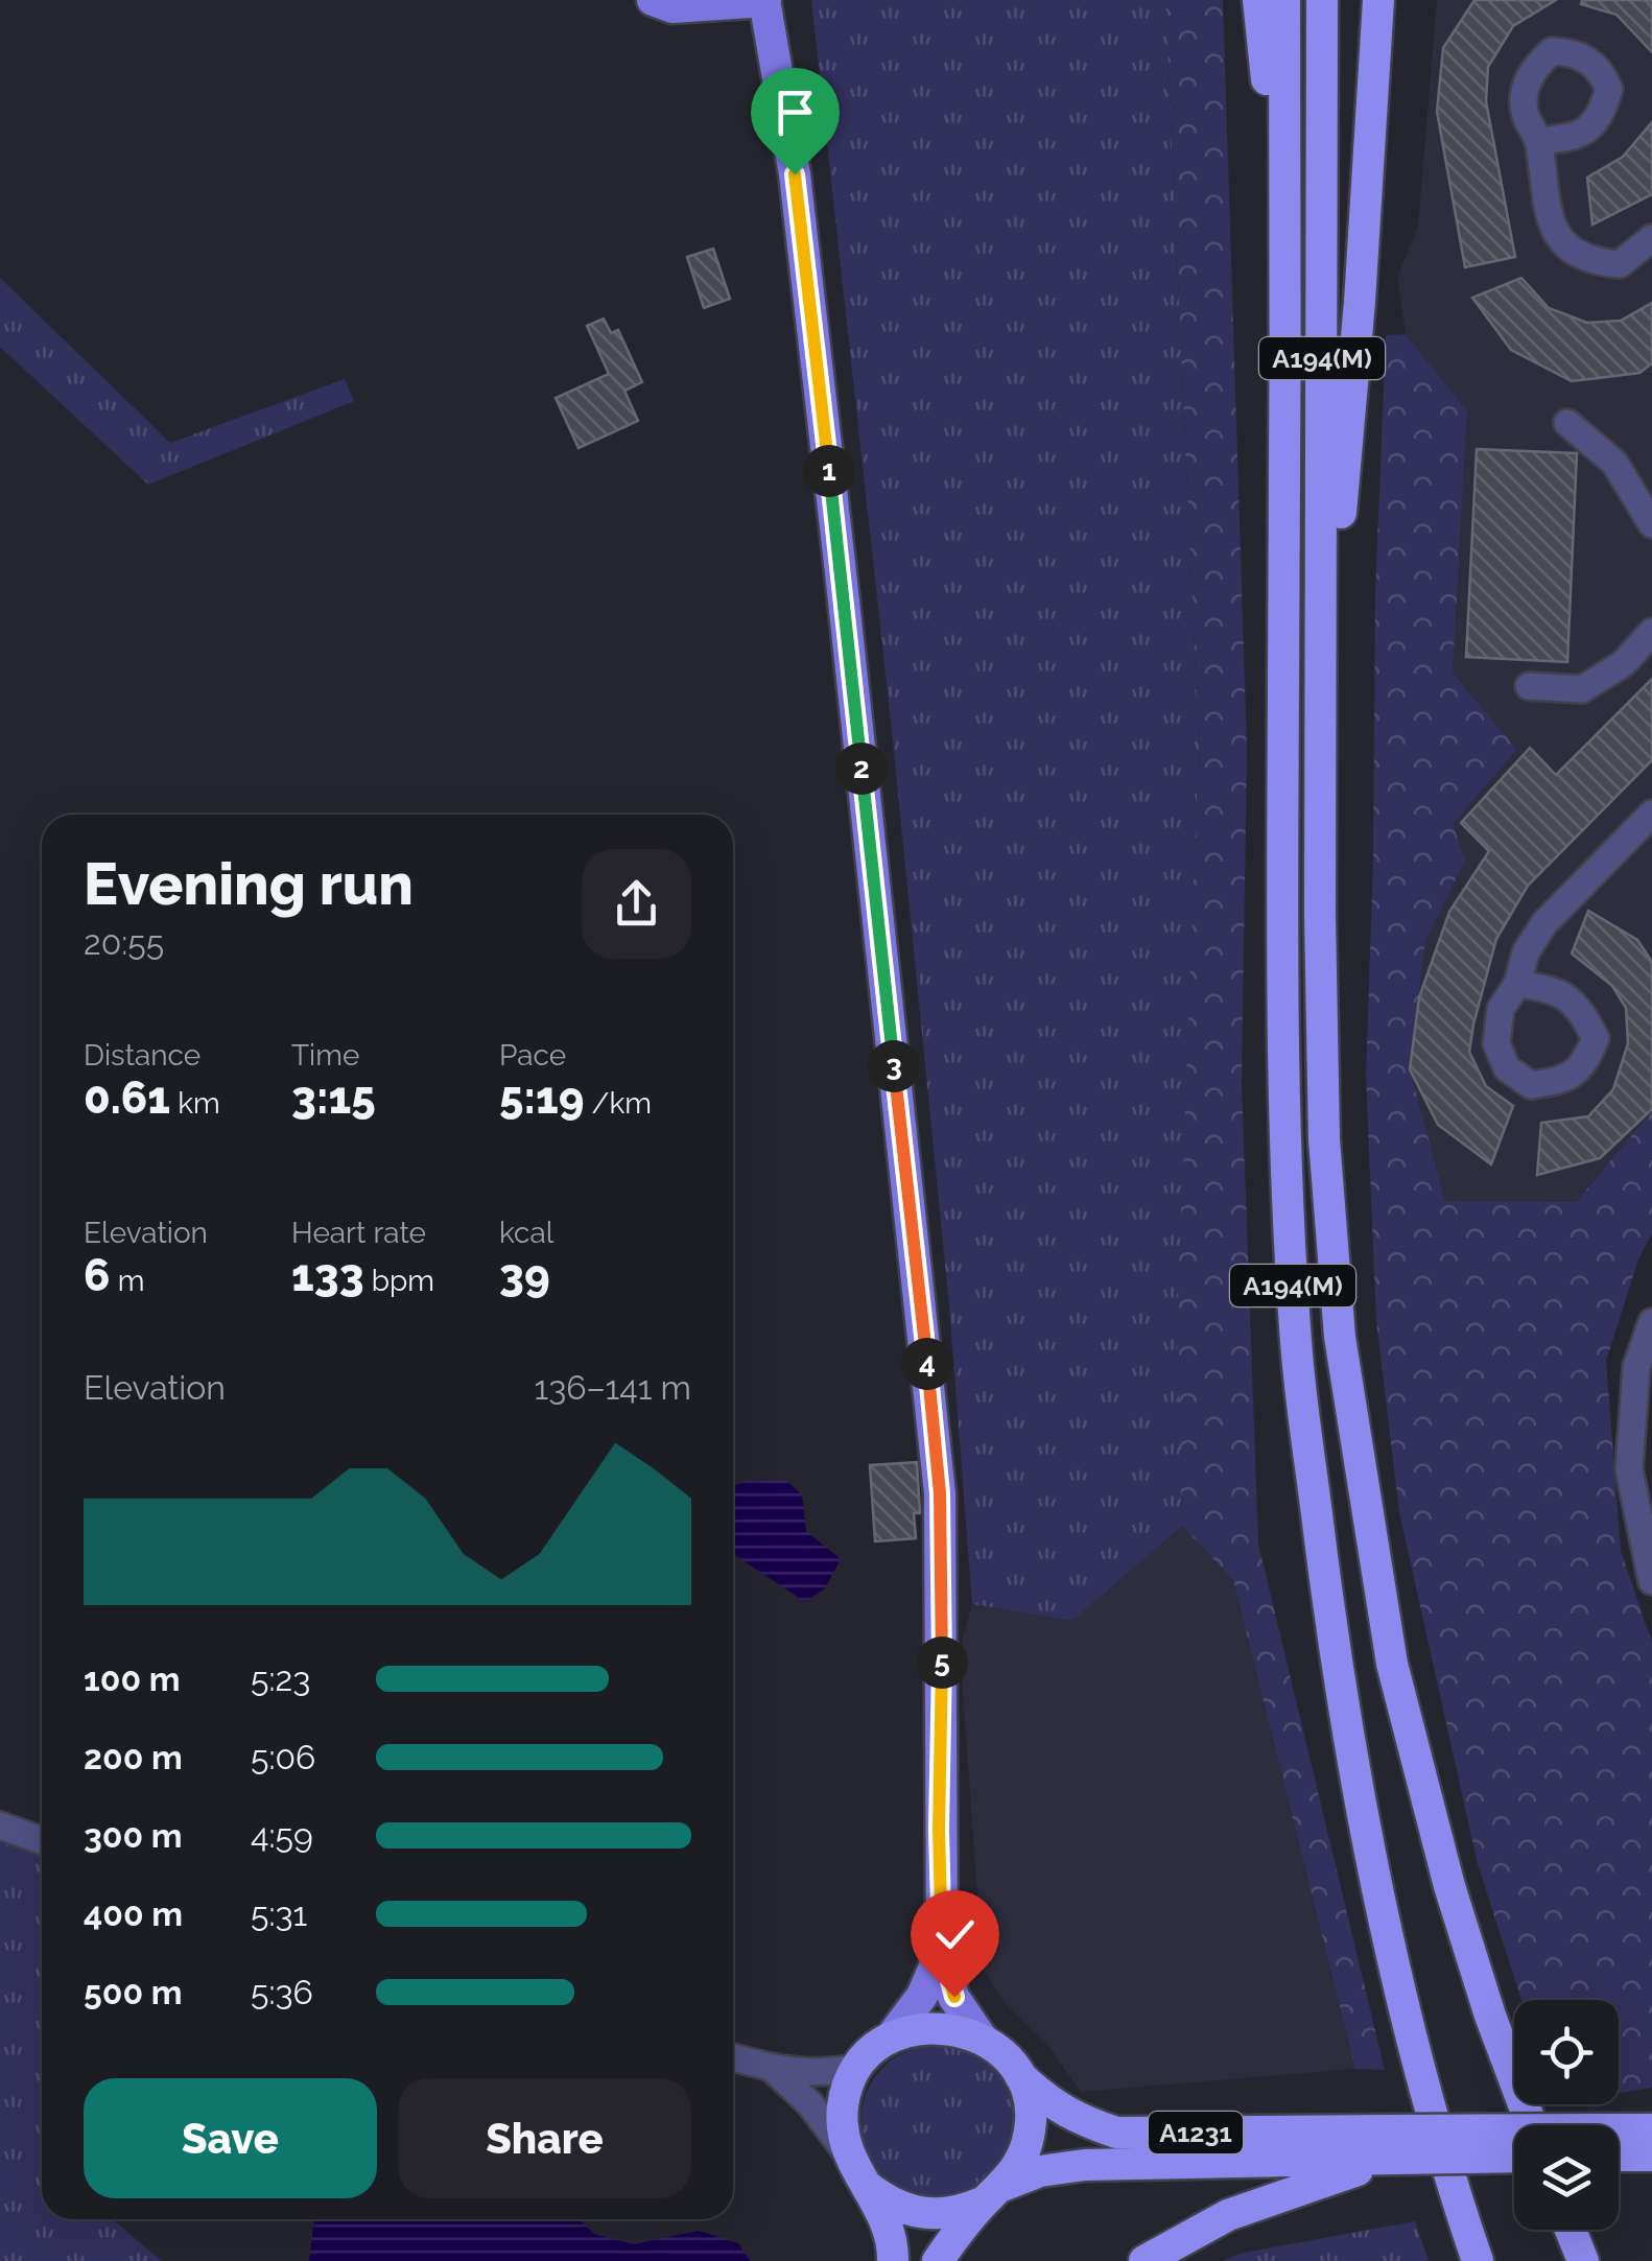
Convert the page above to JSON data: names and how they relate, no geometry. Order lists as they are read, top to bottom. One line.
{"streets":{"highway":["A194(M)","A1231"]},"page":{"pins":["1","2","3","4","5"],"heading":["Evening run","20:55"],"stats":[["Distance","0.61 km"],["Time","3:15"],["Pace","5:19 /km"],["Elevation","6 m"],["Heart rate","133 bpm"],["kcal","39"]],"chart":["Elevation","136–141 m"],"list":[{"name":"100 m","note":"5:23"},{"name":"200 m","note":"5:06"},{"name":"300 m","note":"4:59"},{"name":"400 m","note":"5:31"},{"name":"500 m","note":"5:36"}],"buttons":["Save","Share"]}}
